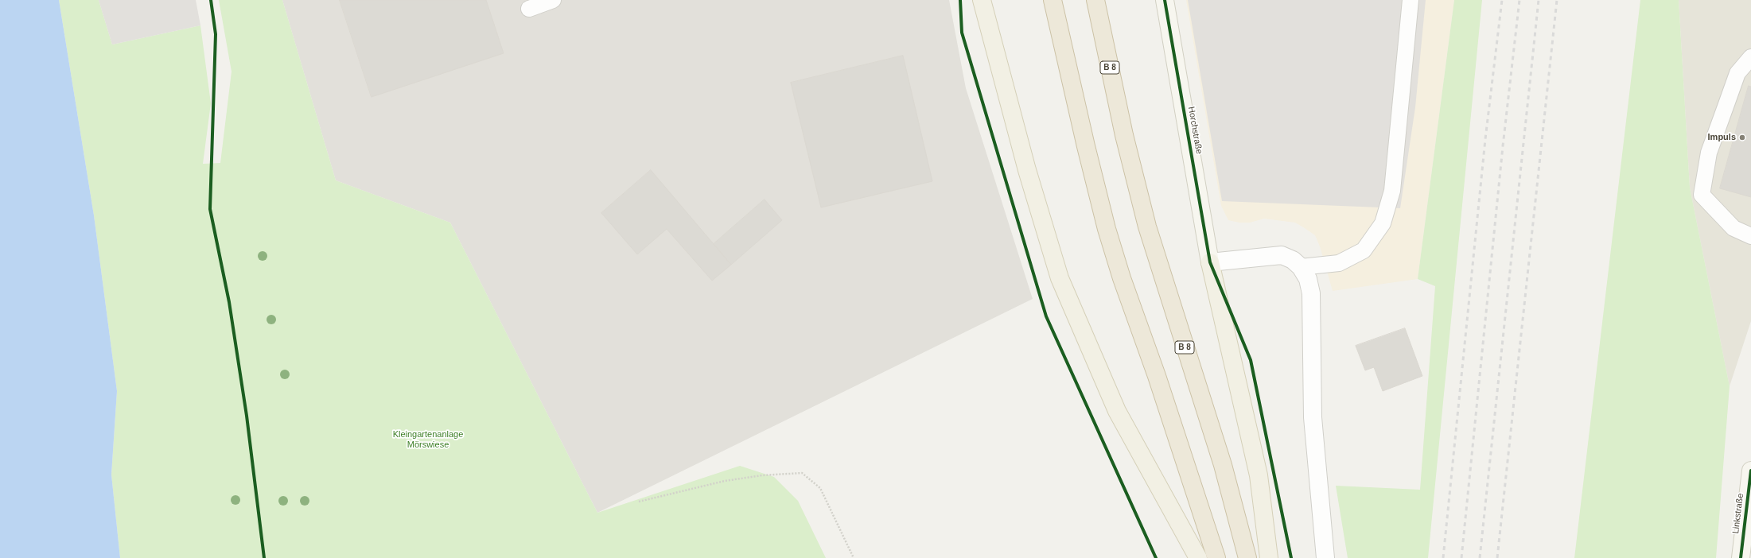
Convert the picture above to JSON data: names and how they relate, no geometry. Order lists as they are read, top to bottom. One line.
{"streets":{"highway":["B 8"],"street":["Horchstraße","Linkstraße"]},"parks":["Kleingartenanlage Mörswiese"],"places":["Impuls"]}
